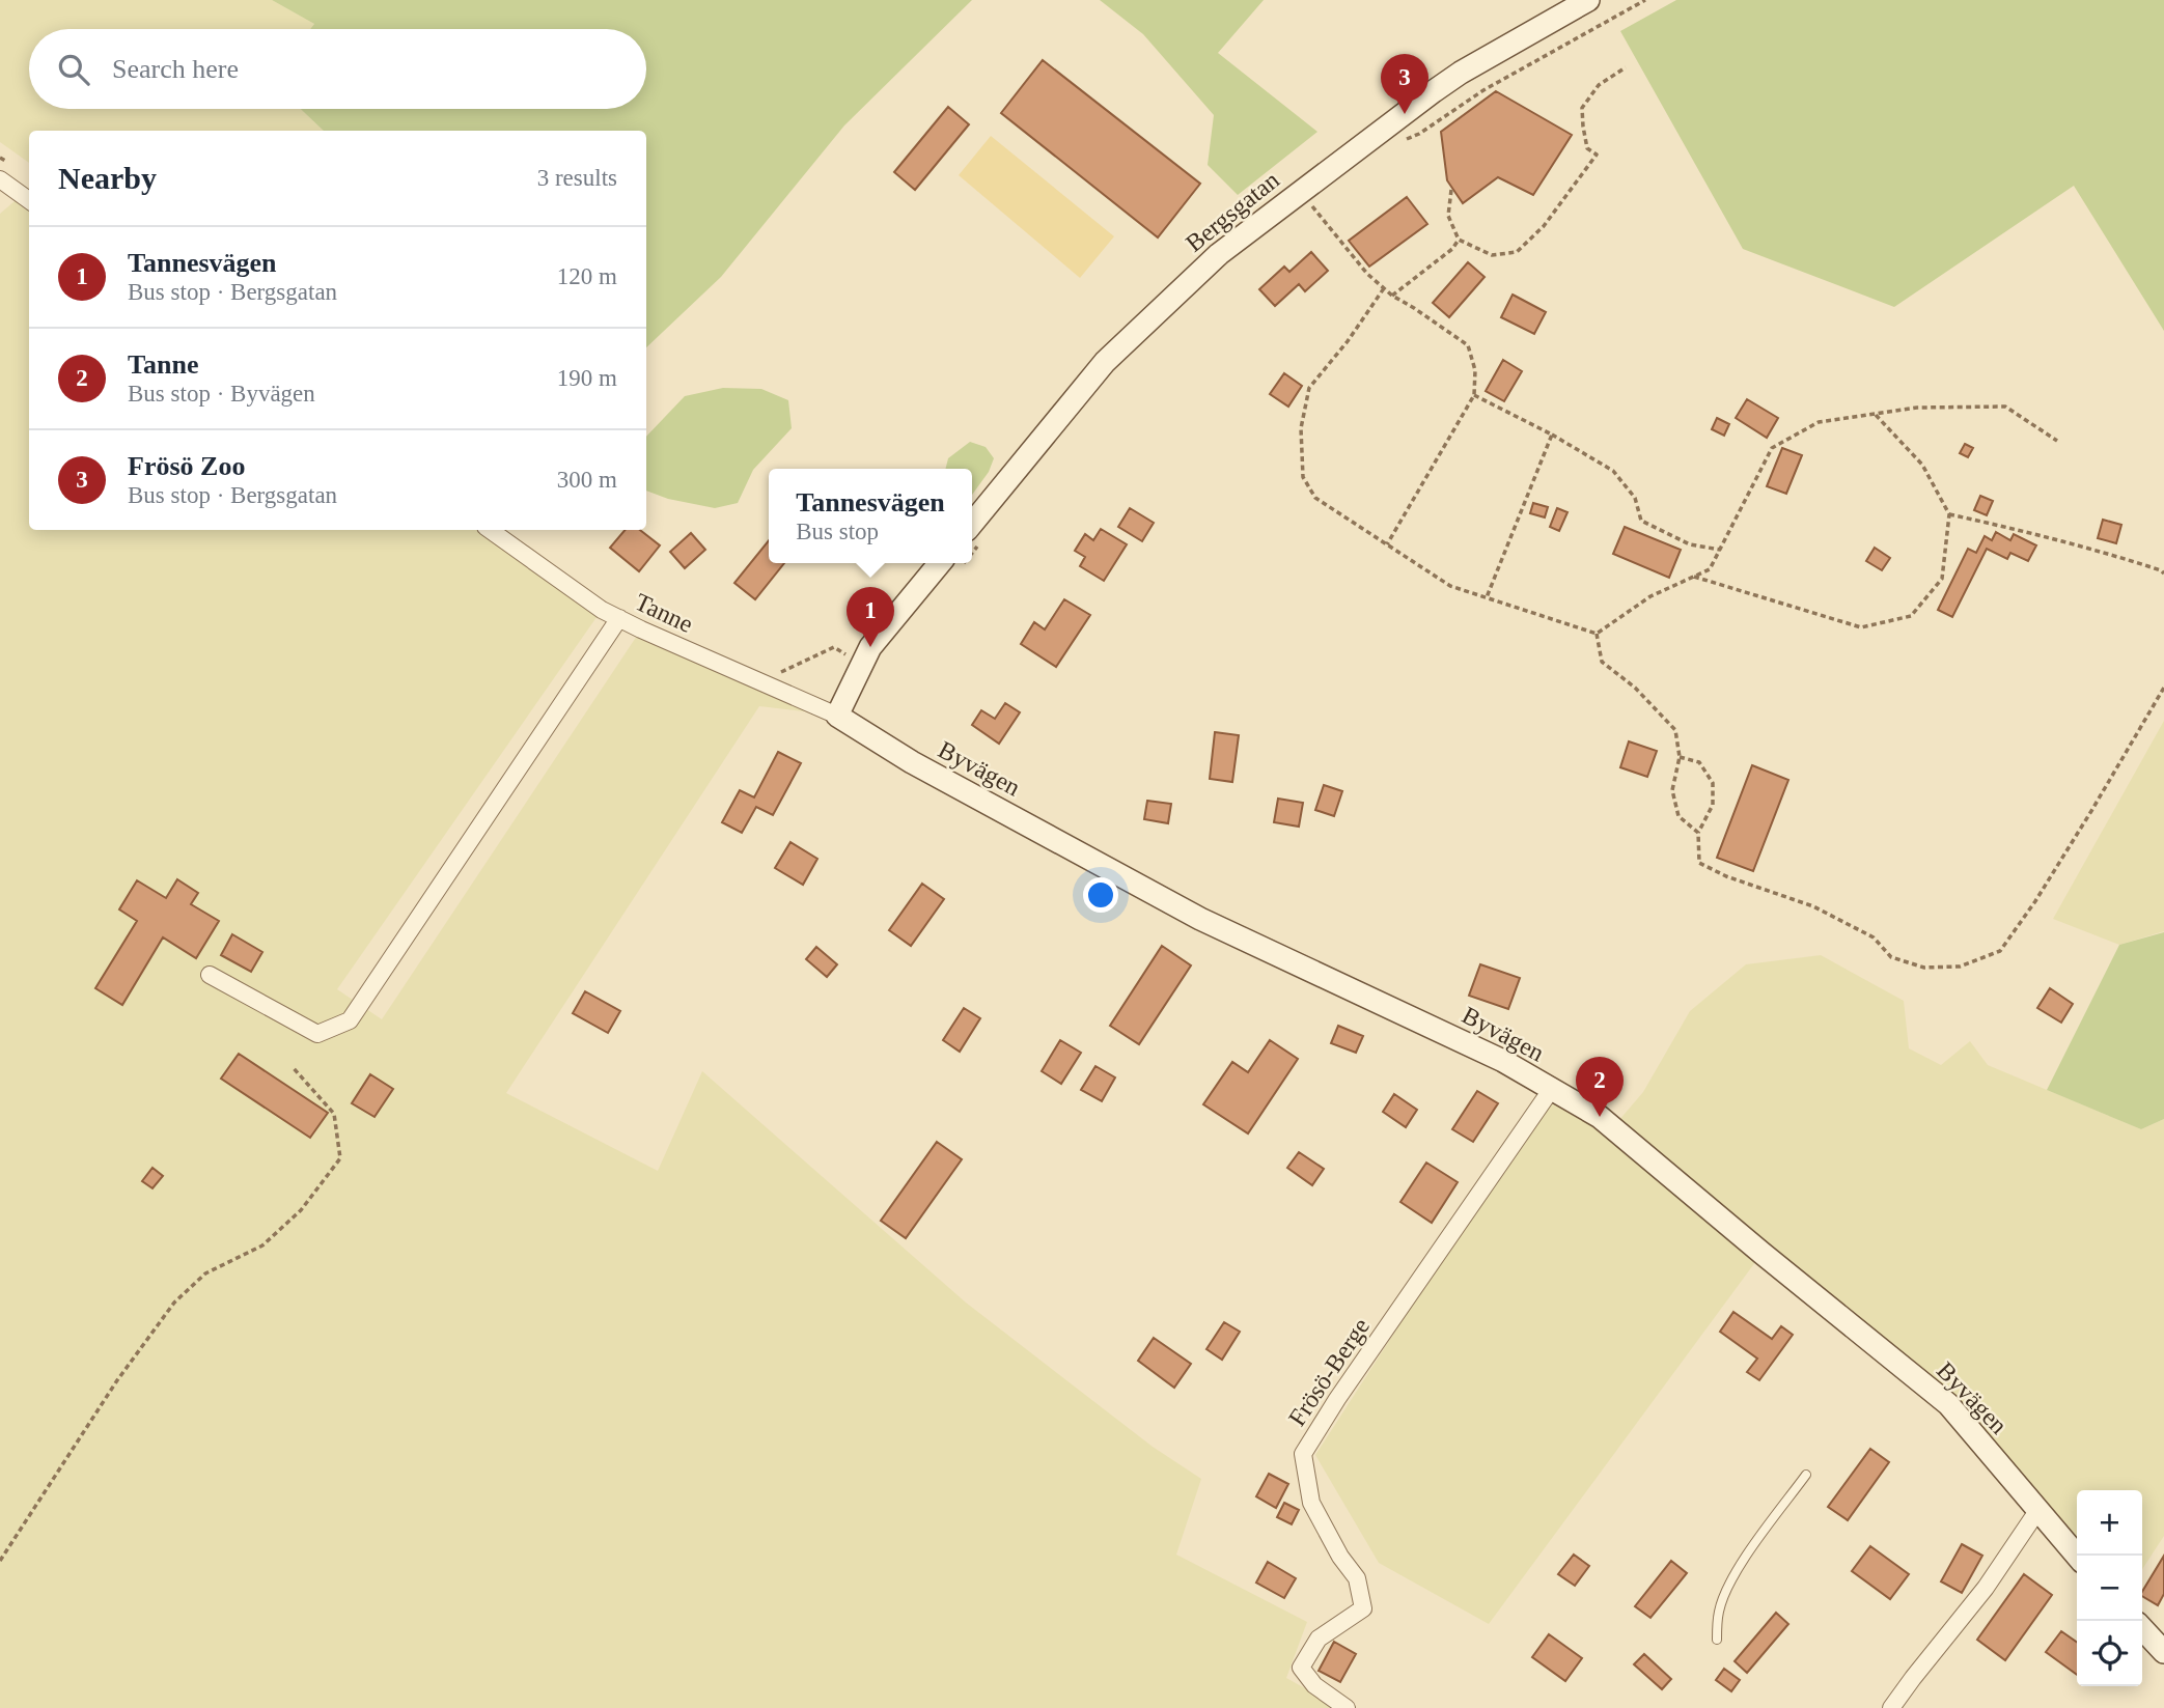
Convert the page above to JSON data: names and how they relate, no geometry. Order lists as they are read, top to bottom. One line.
{"streets":{"street":["Bergsgatan","Tanne","Byvägen","Frösö-Berge"]},"crossings":[["Tanne","Byvägen"],["Byvägen","Frösö-Berge"]],"page":{"search":"Search here","pins":["3","1","2"],"heading":["Nearby","3 results"],"list":[{"mark":"1","name":"Tannesvägen","note":"Bus stop · Bergsgatan","value":"120 m"},{"mark":"2","name":"Tanne","note":"Bus stop · Byvägen","value":"190 m"},{"mark":"3","name":"Frösö Zoo","note":"Bus stop · Bergsgatan","value":"300 m"}],"popup":["Tannesvägen","Bus stop"],"map_buttons":["+","−"]}}
